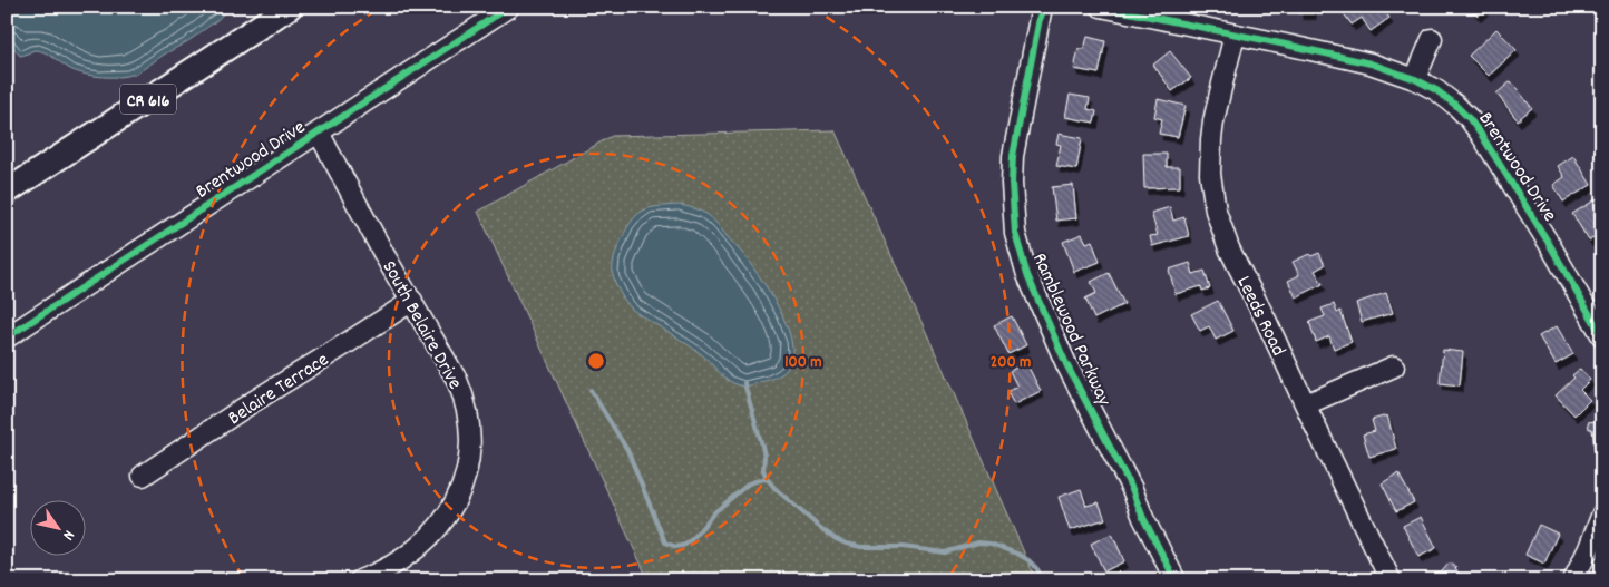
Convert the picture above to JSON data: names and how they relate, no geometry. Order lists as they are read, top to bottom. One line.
{"streets":{"main road":["CR 616"],"street":["Brentwood Drive","Leeds Road","South Belaire Drive","Ramblewood Parkway","Belaire Terrace"]},"crossings":[["Brentwood Drive","Leeds Road"],["Brentwood Drive","South Belaire Drive"],["South Belaire Drive","Belaire Terrace"]],"north":"bottom right","rings":["100 m","200 m"]}
